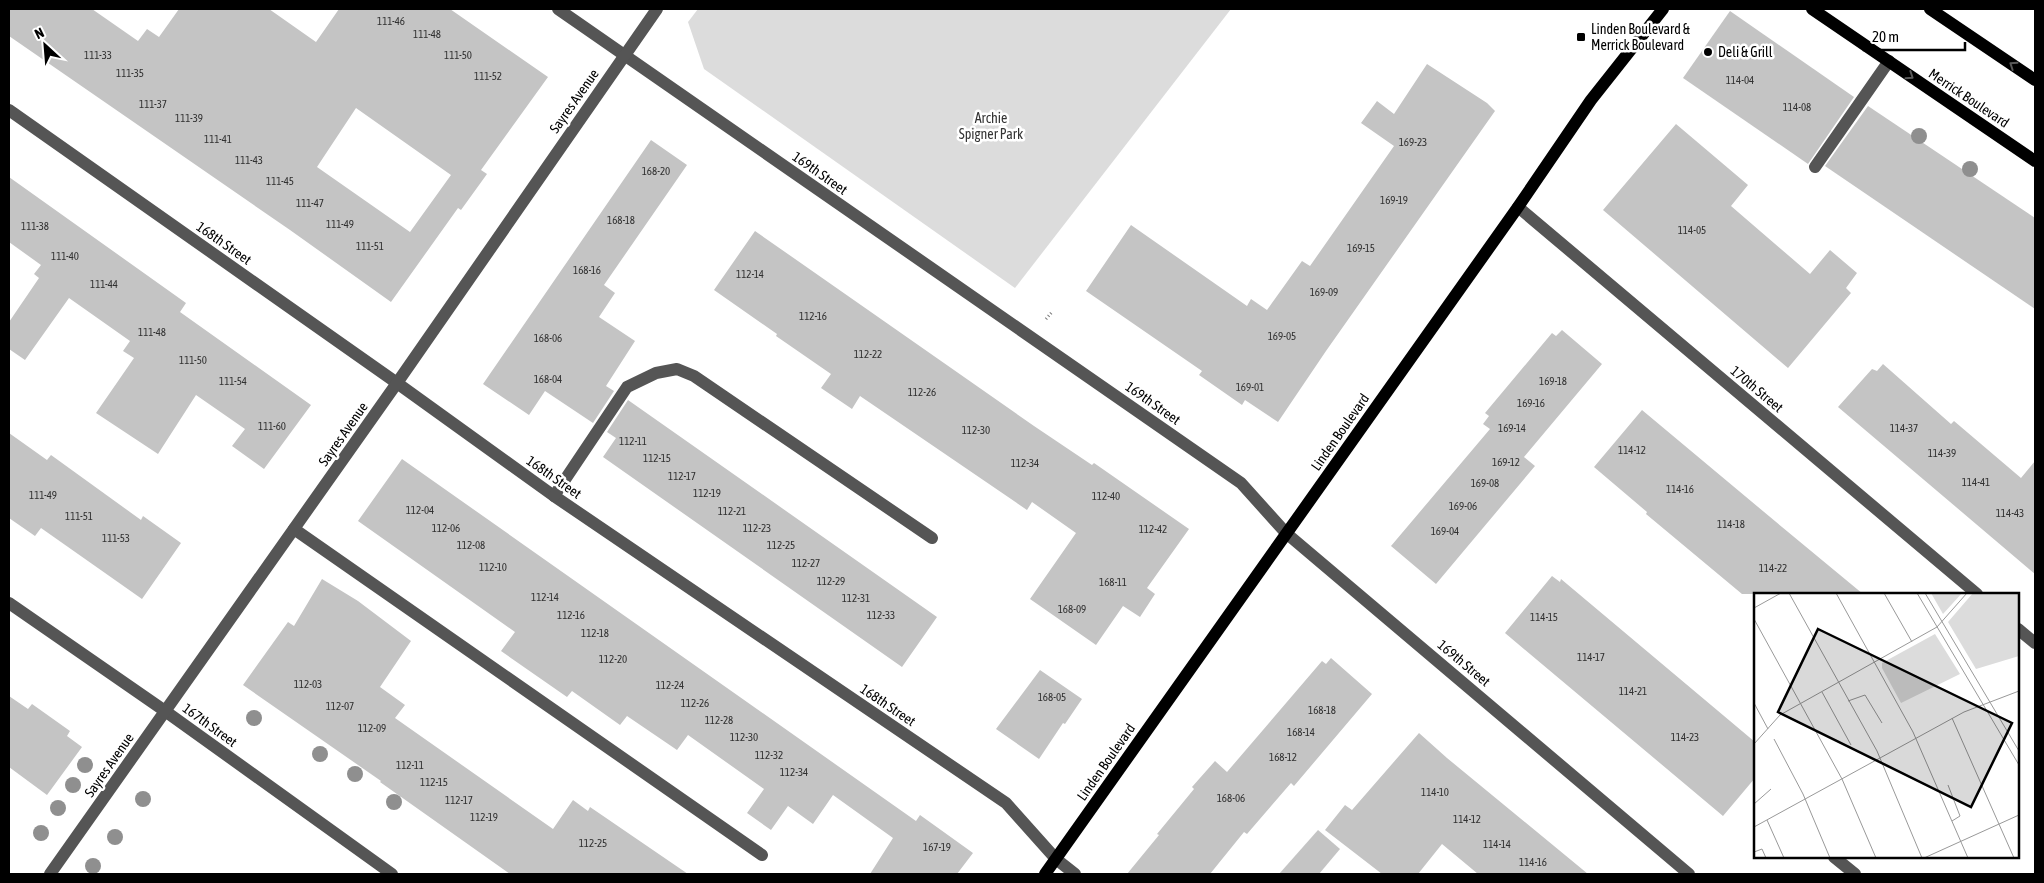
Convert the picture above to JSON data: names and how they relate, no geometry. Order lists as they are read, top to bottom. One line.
{"streets":{"main road":["Merrick Boulevard","Linden Boulevard"],"street":["Sayres Avenue","169th Street","168th Street","170th Street","167th Street"]},"crossings":[["Sayres Avenue","169th Street"],["Sayres Avenue","168th Street"],["Sayres Avenue","167th Street"],["169th Street","Linden Boulevard"],["168th Street","Linden Boulevard"],["170th Street","Linden Boulevard"]],"parks":["Archie Spigner Park"],"places":{"transit":["Linden Boulevard & Merrick Boulevard"],"other":["Deli & Grill"]},"house_numbers":["111-46","111-48","111-33","111-50","111-35","111-52","114-04","111-37","114-08","111-39","111-41","169-23","111-43","168-20","111-45","169-19","111-47","168-18","111-49","111-38","114-05","111-51","169-15","111-40","168-16","112-14","111-44","169-09","112-16","111-48","169-05","168-06","112-22","111-50","168-04","111-54","169-18","169-01","112-26","169-16","111-60","169-14","114-37","112-30","112-11","114-12","114-39","112-15","169-12","112-34","112-17","114-41","169-08","114-16","112-19","111-49","112-40","169-06","112-04","112-21","114-43","111-51","114-18","112-06","112-23","112-42","169-04","111-53","112-08","112-25","112-27","112-10","114-22","112-29","168-11","112-14","112-31","168-09","112-16","112-33","114-15","112-18","114-17","112-20","112-03","112-24","114-21","168-05","112-26","112-07","168-18","112-28","112-09","168-14","112-30","114-23","112-32","168-12","112-11","112-34","112-15","114-10","168-06","112-17","112-19","114-12","112-25","114-14","167-19","114-16"],"scale_bar":"20 m","north":"top left"}
